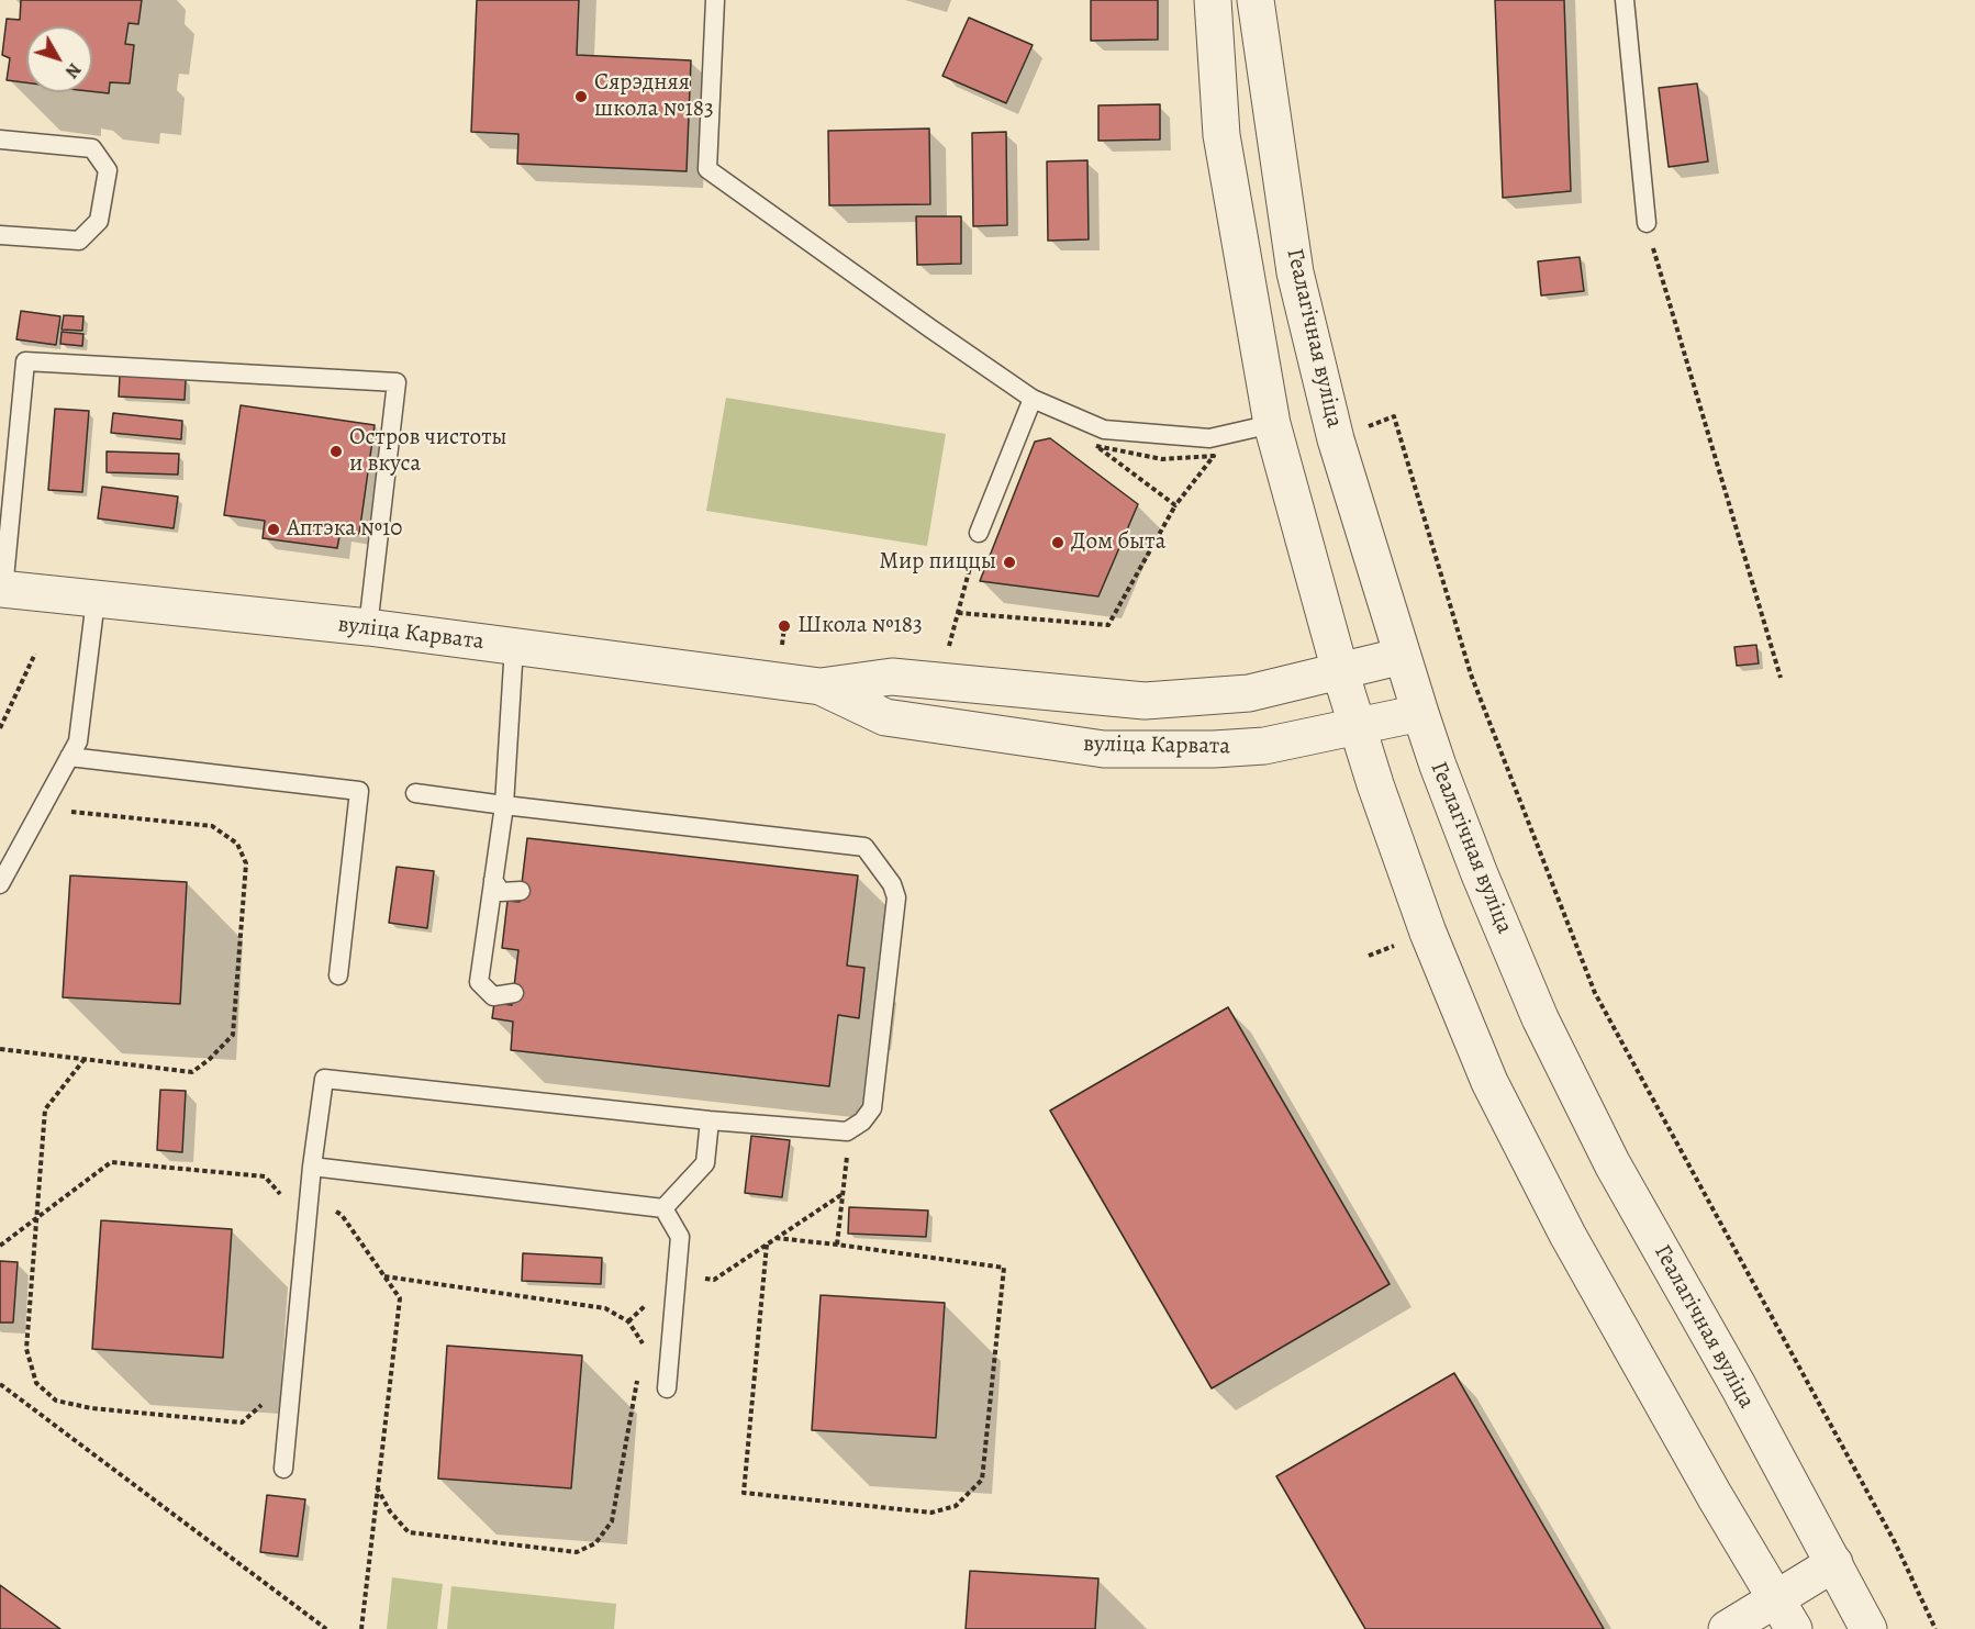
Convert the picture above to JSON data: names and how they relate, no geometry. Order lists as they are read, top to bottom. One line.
{"streets":{"street":["Геалагічная вуліца","вуліца Карвата"]},"crossings":[["Геалагічная вуліца","вуліца Карвата"]],"places":["Сярэдняя школа №183","Остров чистоты и вкуса","Аптэка №10","Дом быта","Мир пиццы","Школа №183"],"north":"bottom right"}
